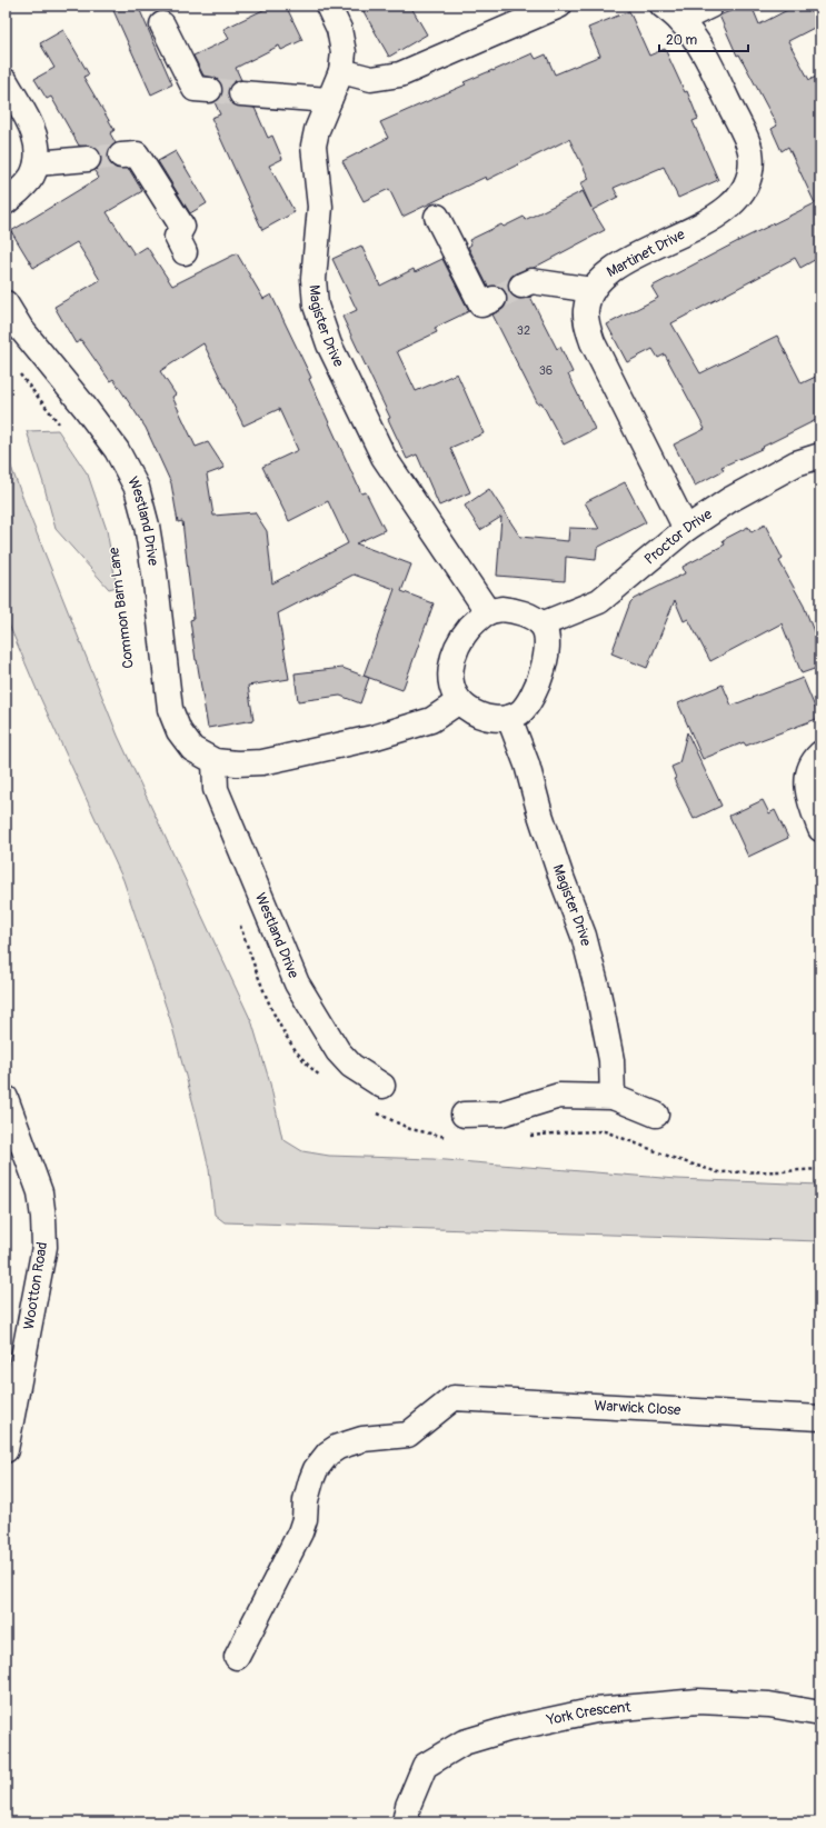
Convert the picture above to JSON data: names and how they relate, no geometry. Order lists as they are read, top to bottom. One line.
{"streets":{"street":["Martinet Drive","Magister Drive","Westland Drive","Proctor Drive","Wootton Road","Warwick Close","York Crescent"]},"crossings":[["Martinet Drive","Proctor Drive"],["Magister Drive","Westland Drive"],["Magister Drive","Proctor Drive"],["Westland Drive","Proctor Drive"]],"house_numbers":["32","36"],"scale_bar":"20 m"}
